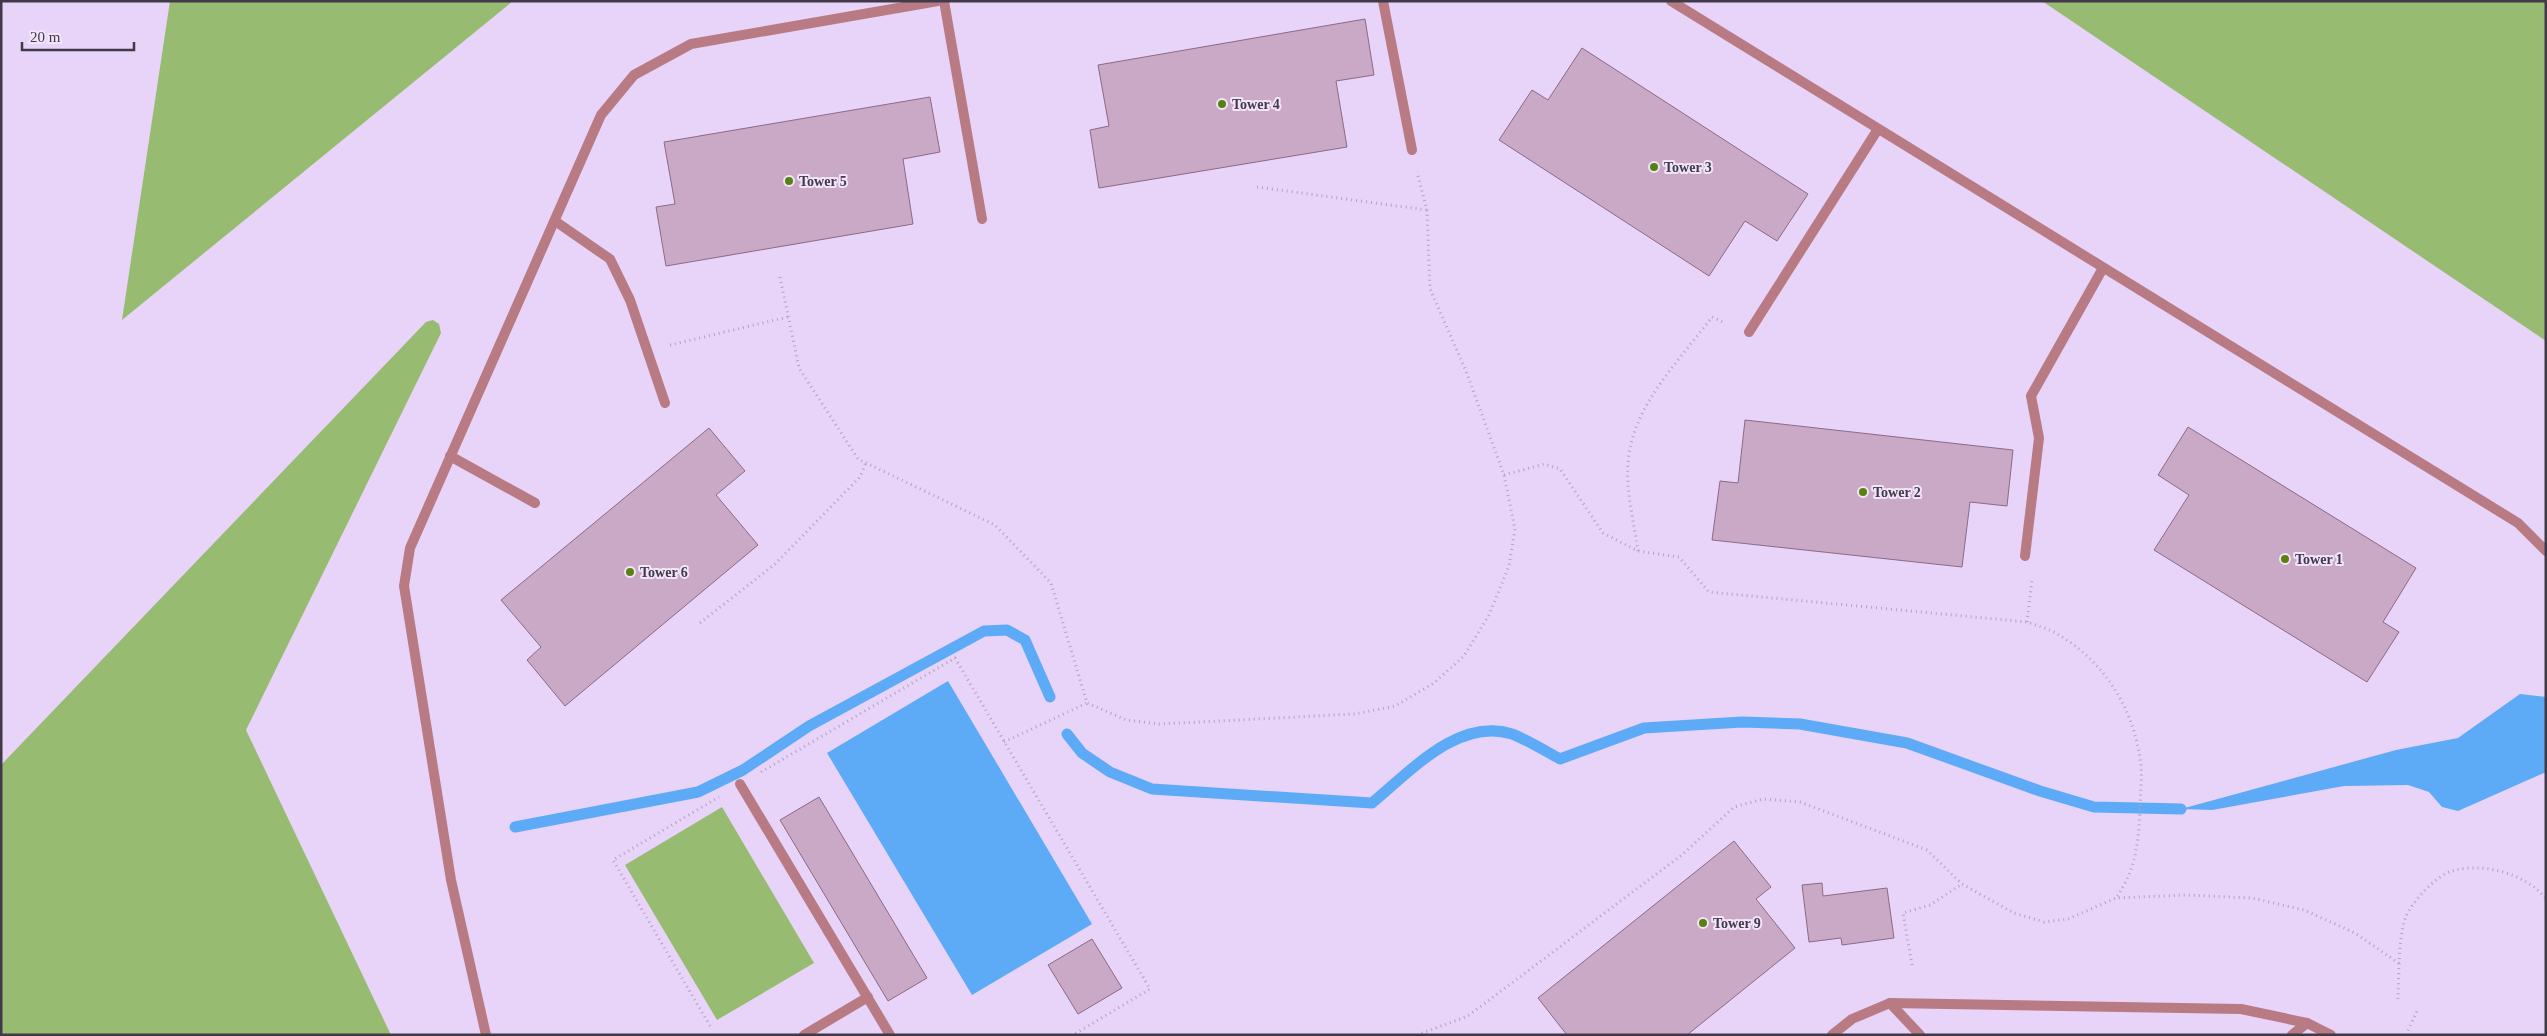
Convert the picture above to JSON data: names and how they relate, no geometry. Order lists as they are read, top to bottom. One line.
{"places":["Tower 4","Tower 3","Tower 5","Tower 2","Tower 1","Tower 6","Tower 9"],"scale_bar":"20 m"}
